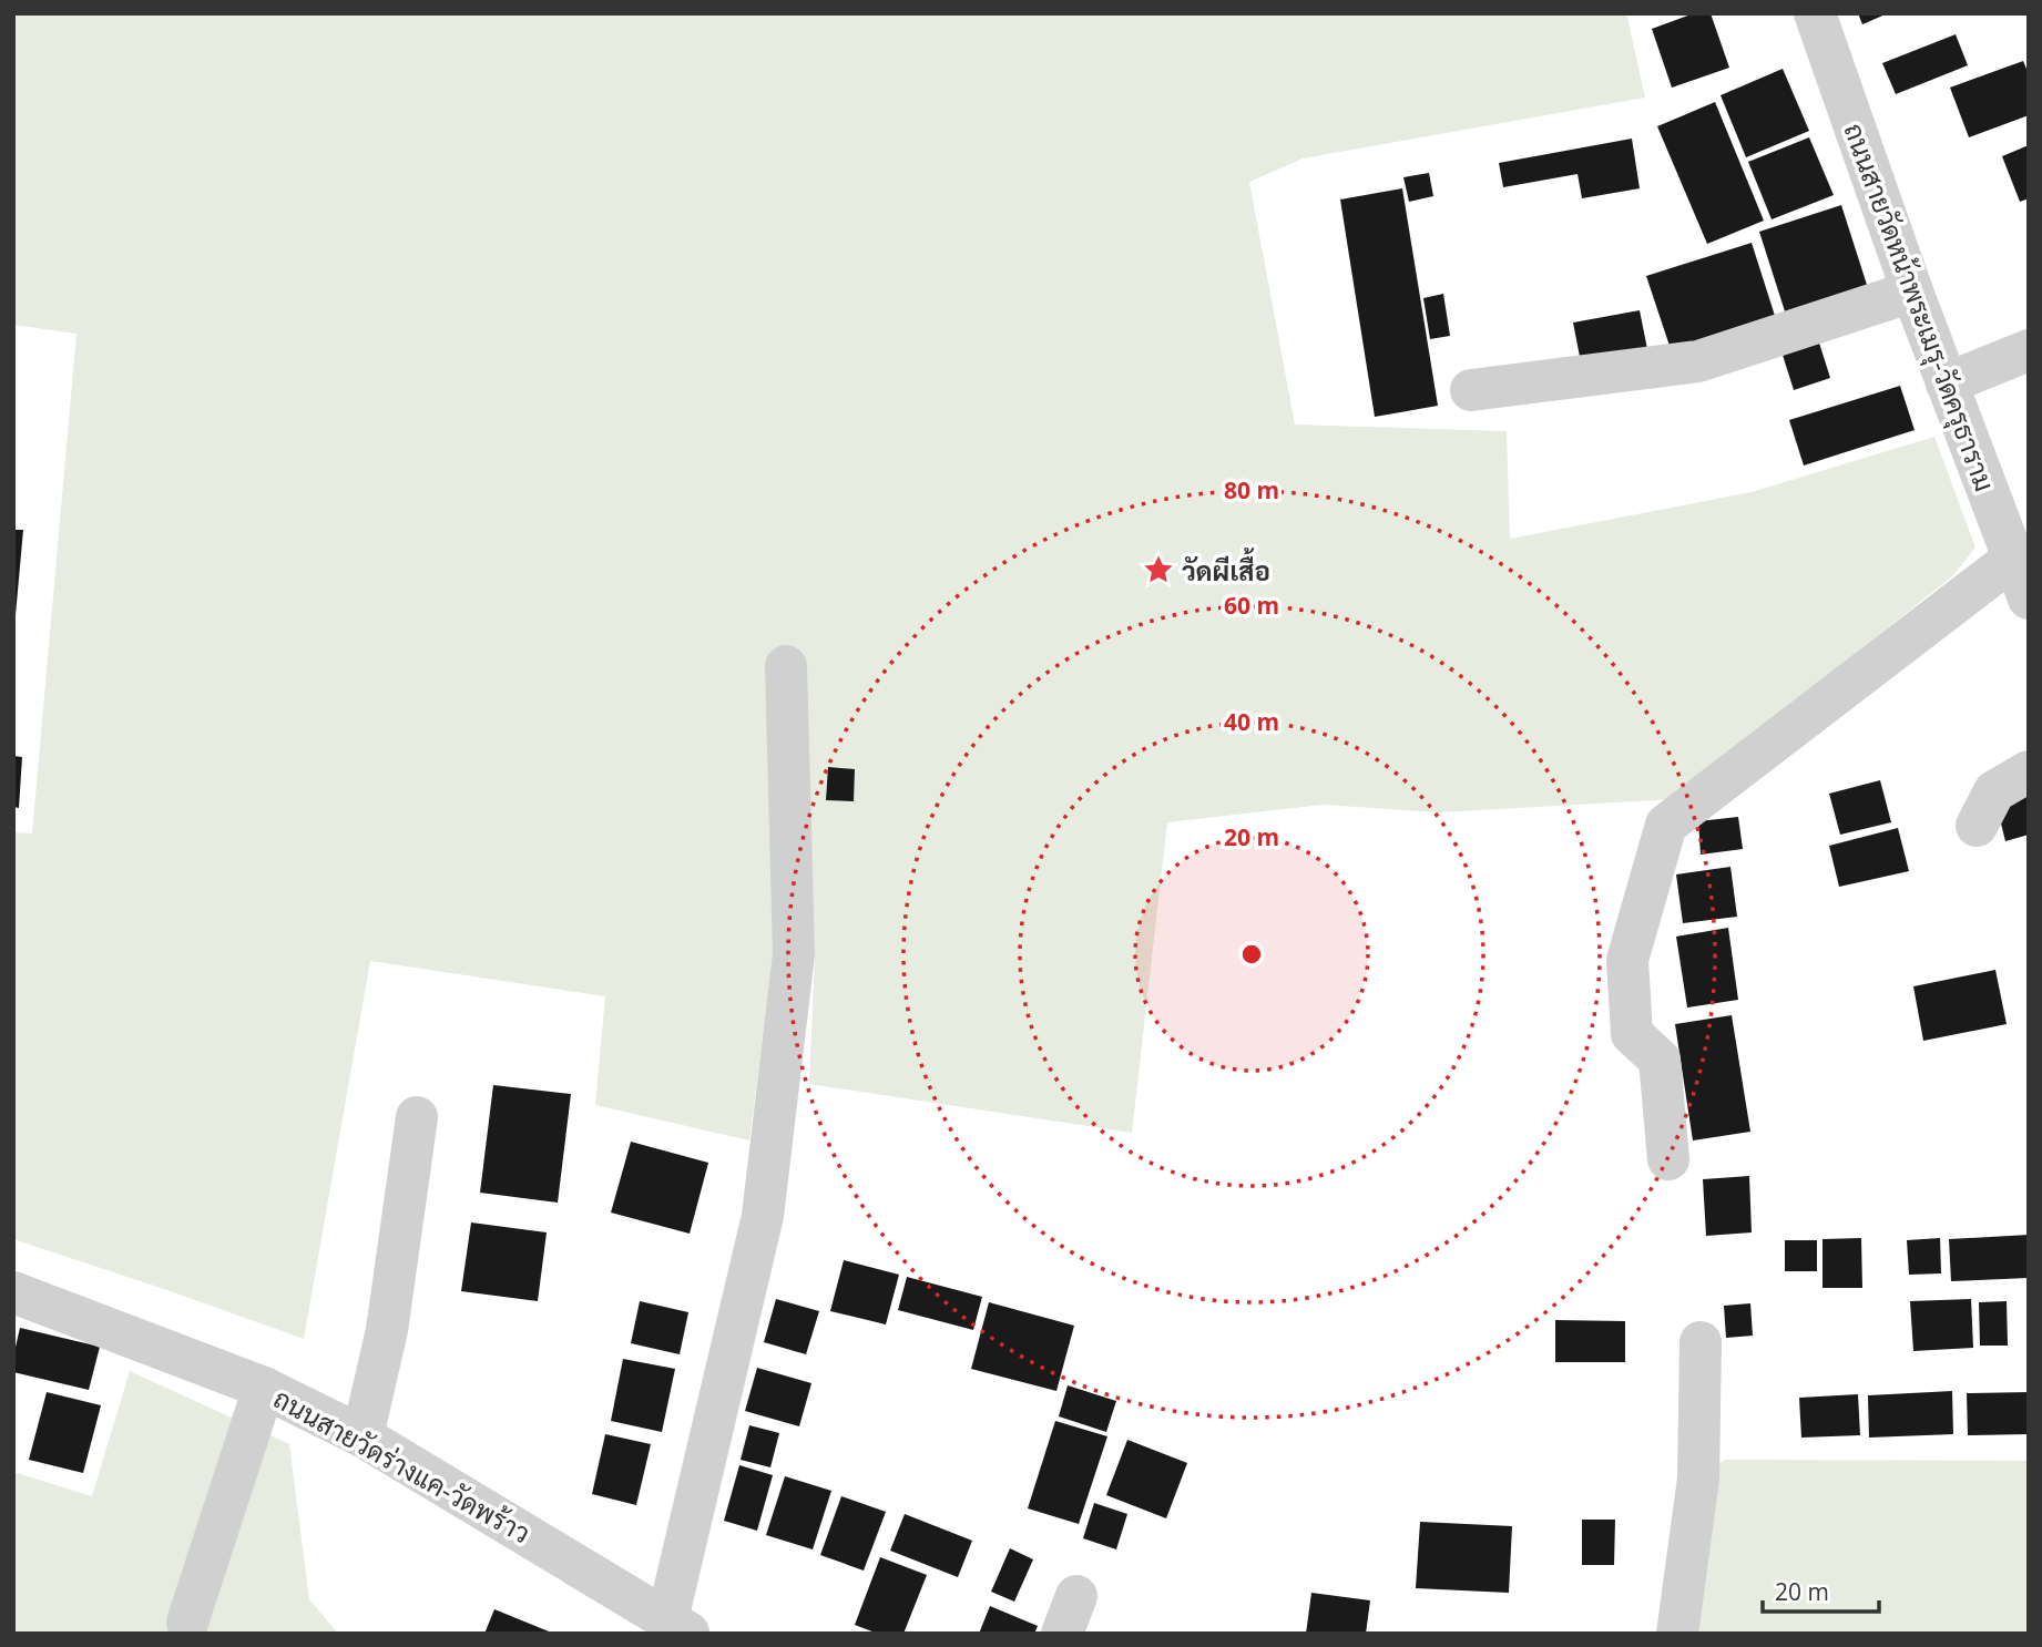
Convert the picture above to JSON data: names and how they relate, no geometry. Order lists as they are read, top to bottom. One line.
{"streets":{"street":["ถนนสายวัดหน้าพระเมรุ-วัดครุธาราม","ถนนสายวัดร่างแค-วัดพร้าว"]},"places":{"place":["วัดผีเสื้อ"]},"scale_bar":"20 m","rings":["80 m","60 m","40 m","20 m"]}
